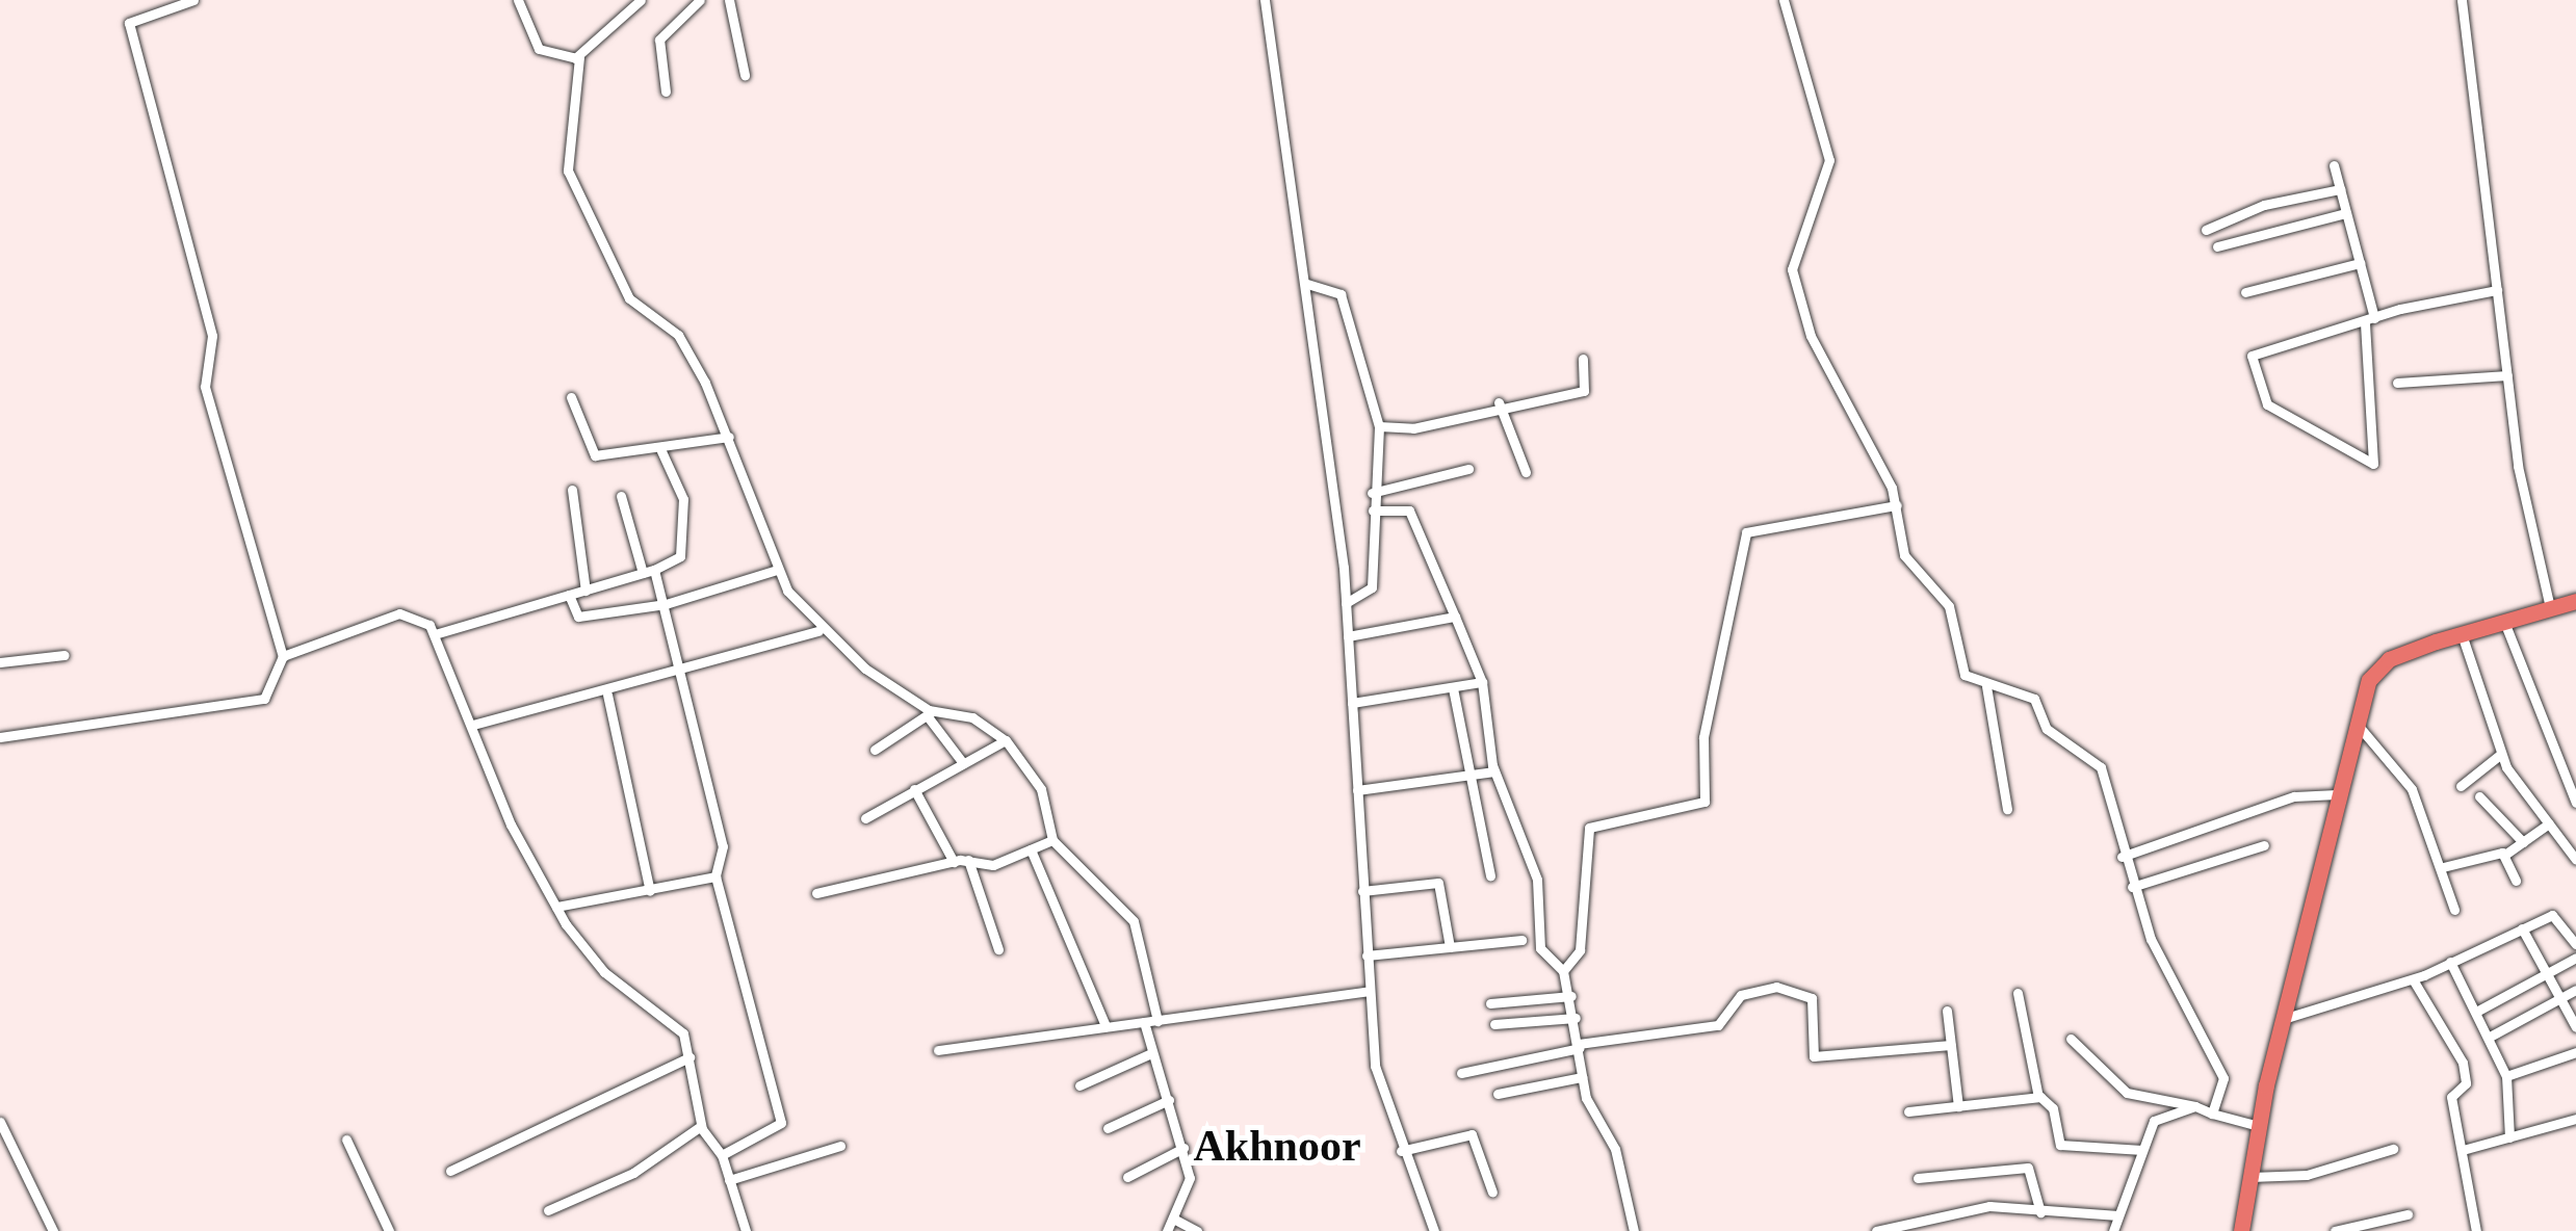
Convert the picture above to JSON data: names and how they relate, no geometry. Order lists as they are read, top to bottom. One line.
{"districts":["Akhnoor"]}
